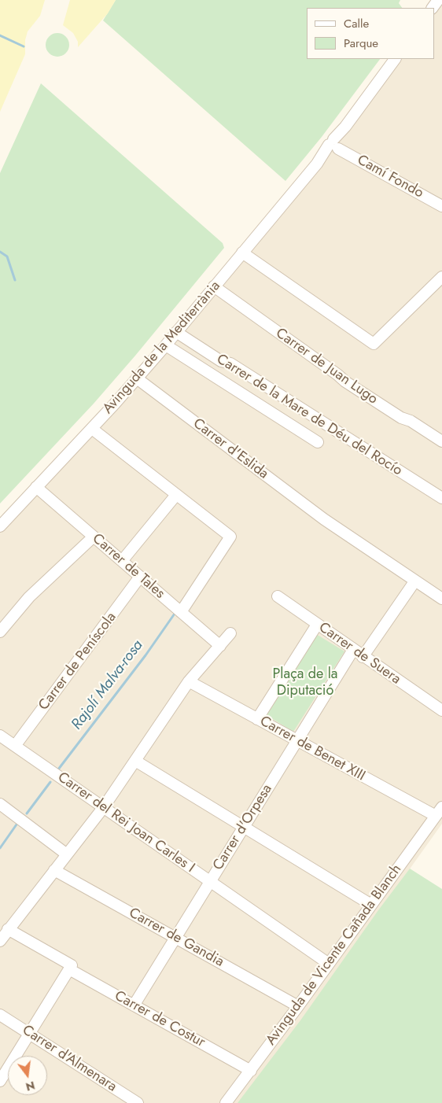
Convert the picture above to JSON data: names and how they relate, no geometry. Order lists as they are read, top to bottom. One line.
{"streets":{"street":["Camí Fondo","Avinguda de la Mediterrània","Carrer de Juan Lugo","Carrer de la Mare de Déu del Rocío","Carrer d'Eslida","Carrer de Tales","Carrer de Suera","Carrer de Peníscola","Carrer de Benet XIII","Carrer del Rei Joan Carles I","Carrer d'Orpesa","Carrer de Gandia","Avinguda de Vicente Cañada Blanch","Carrer de Costur","Carrer d'Almenara"]},"crossings":[["Camí Fondo","Avinguda de la Mediterrània"],["Avinguda de la Mediterrània","Carrer de Juan Lugo"],["Avinguda de la Mediterrània","Carrer de la Mare de Déu del Rocío"],["Avinguda de la Mediterrània","Carrer d'Eslida"],["Avinguda de la Mediterrània","Carrer de Tales"],["Carrer de Tales","Carrer de Peníscola"],["Carrer de Suera","Carrer d'Orpesa"],["Carrer de Peníscola","Carrer del Rei Joan Carles I"],["Carrer de Benet XIII","Carrer d'Orpesa"],["Carrer de Benet XIII","Avinguda de Vicente Cañada Blanch"],["Carrer del Rei Joan Carles I","Carrer d'Orpesa"],["Carrer del Rei Joan Carles I","Avinguda de Vicente Cañada Blanch"],["Carrer d'Orpesa","Carrer de Gandia"],["Carrer d'Orpesa","Carrer de Costur"],["Carrer de Gandia","Avinguda de Vicente Cañada Blanch"],["Avinguda de Vicente Cañada Blanch","Carrer de Costur"]],"water":["Rajolí Malva-rosa"],"parks":["Plaça de la Diputació"],"legend":["Calle","Parque"],"north":"bottom"}
